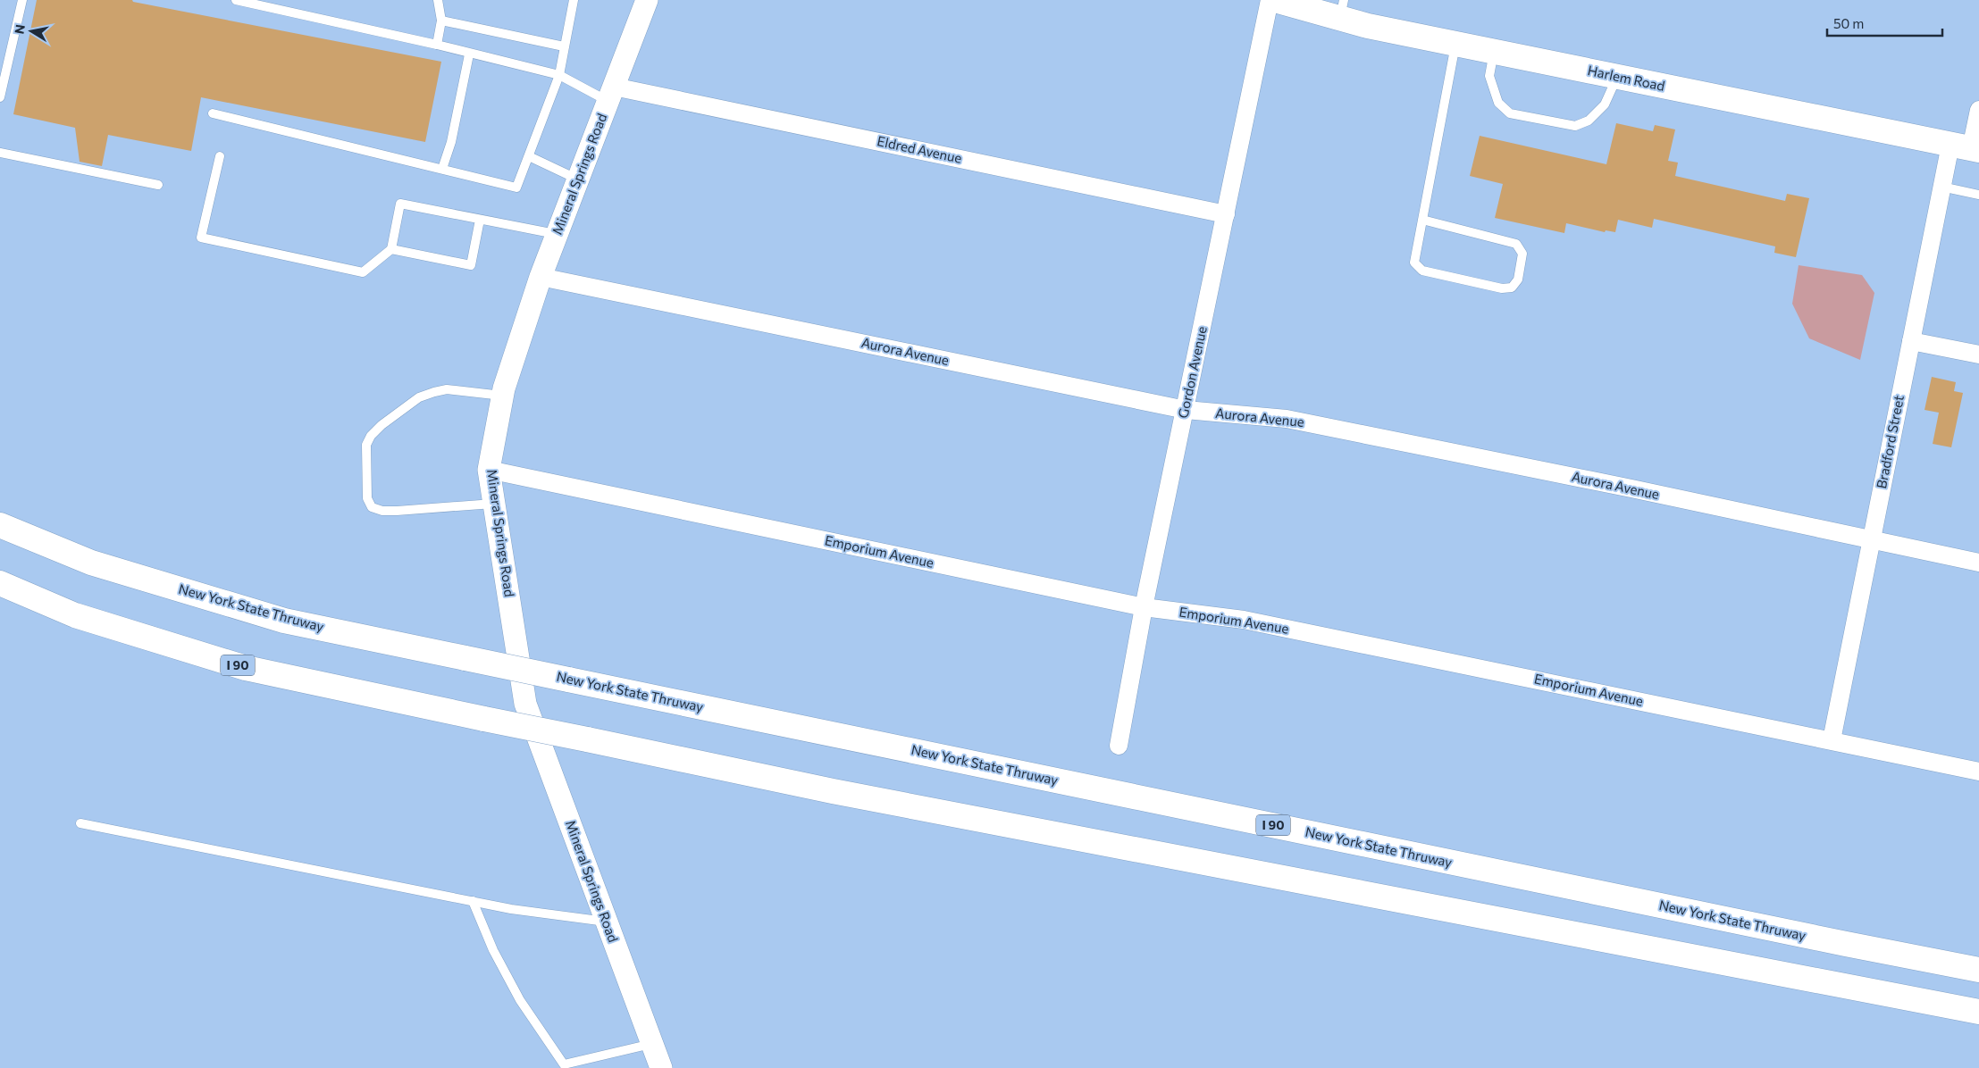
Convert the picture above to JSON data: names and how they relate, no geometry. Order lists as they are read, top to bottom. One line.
{"streets":{"main road":["Harlem Road","New York State Thruway","I 90"],"street":["Eldred Avenue","Mineral Springs Road","Aurora Avenue","Gordon Avenue","Bradford Street","Emporium Avenue"]},"crossings":[["Harlem Road","Gordon Avenue"],["Harlem Road","Bradford Street"],["Eldred Avenue","Mineral Springs Road"],["Eldred Avenue","Gordon Avenue"],["Mineral Springs Road","Aurora Avenue"],["Mineral Springs Road","Emporium Avenue"],["Aurora Avenue","Gordon Avenue"],["Aurora Avenue","Bradford Street"],["Gordon Avenue","Emporium Avenue"],["Bradford Street","Emporium Avenue"]],"scale_bar":"50 m","north":"left"}
